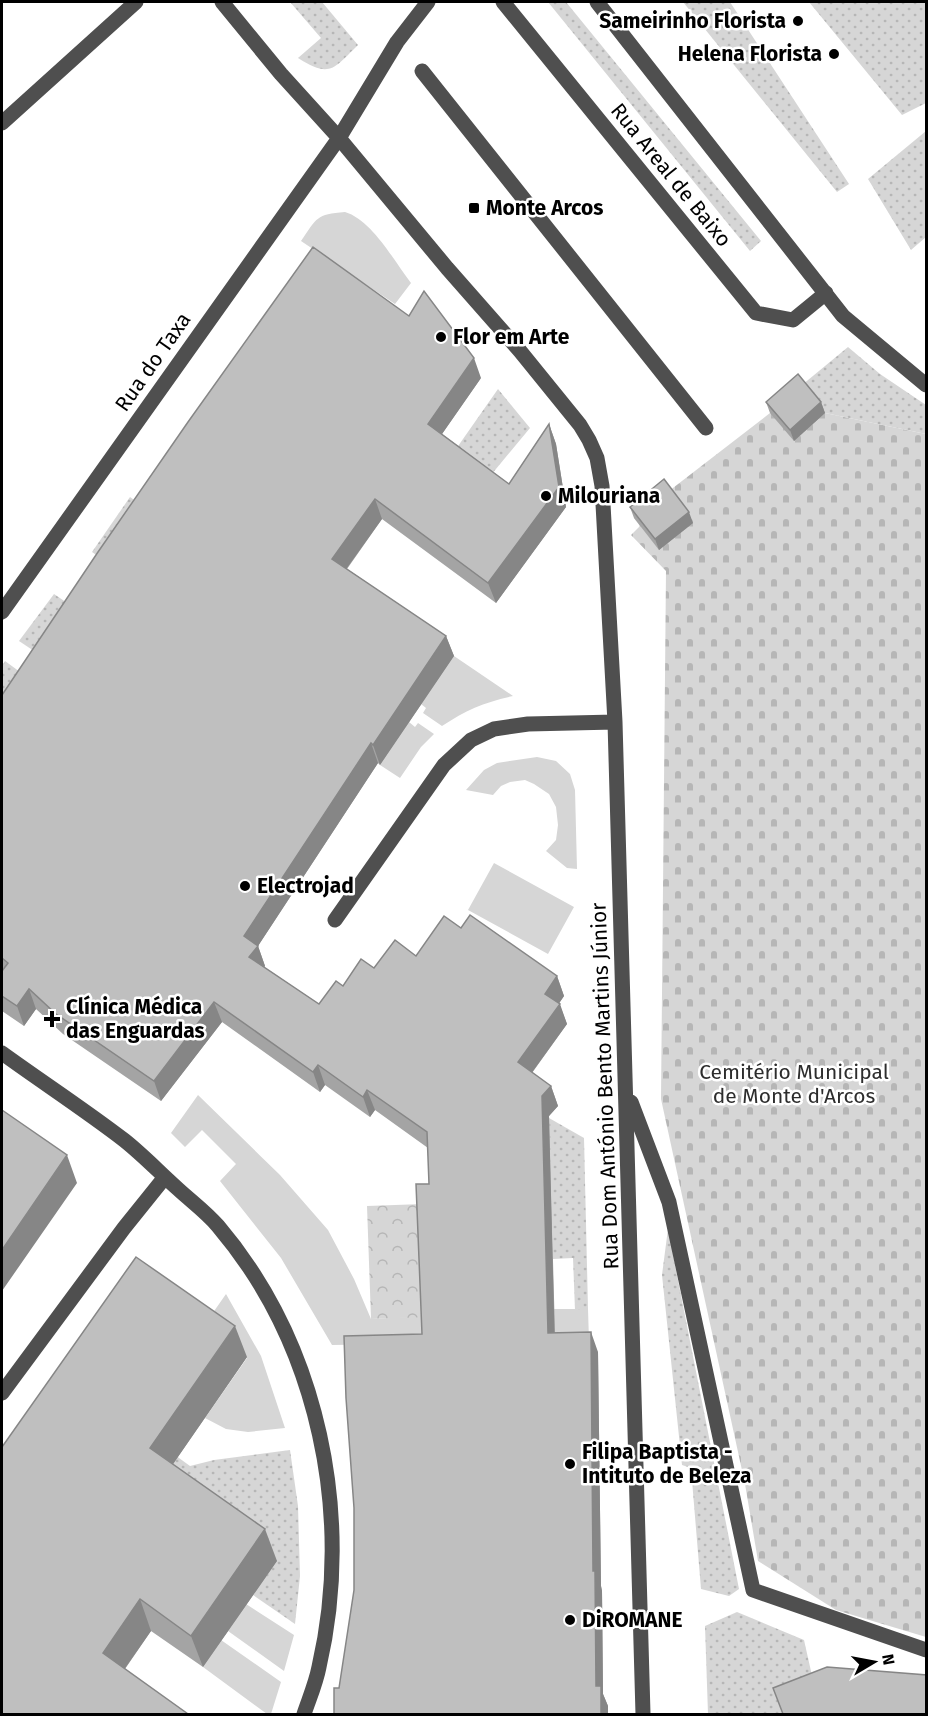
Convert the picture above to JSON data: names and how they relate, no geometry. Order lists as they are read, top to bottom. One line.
{"streets":{"street":["Rua Areal de Baixo","Rua do Taxa","Rua Dom António Bento Martins Júnior"]},"crossings":[["Rua do Taxa","Rua Dom António Bento Martins Júnior"]],"parks":["Cemitério Municipal de Monte d'Arcos"],"places":{"other":["Sameirinho Florista","Helena Florista","Flor em Arte","Milouriana","Electrojad","Filipa Baptista - Intituto de Beleza","DiROMANE"],"transit":["Monte Arcos"],"health":["Clínica Médica das Enguardas"]},"north":"right"}
